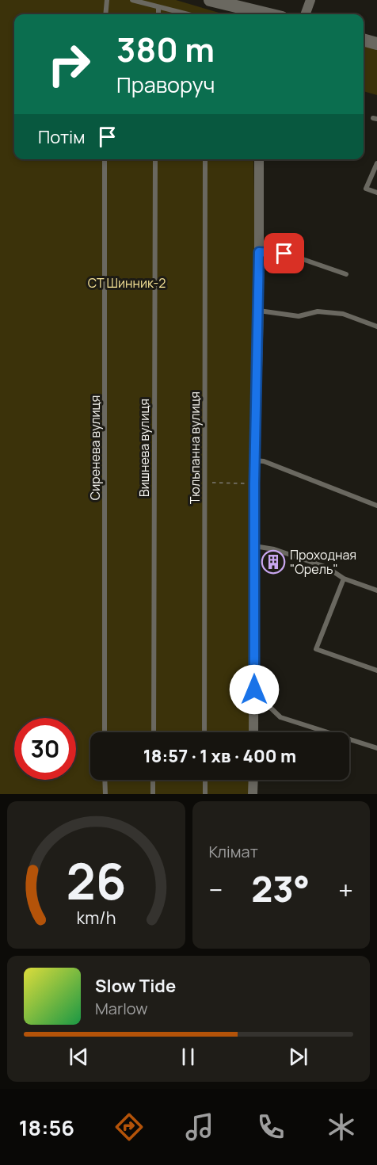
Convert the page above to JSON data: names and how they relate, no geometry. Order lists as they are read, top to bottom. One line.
{"streets":{"lane":["Сиренева вулиця","Вишнева вулиця","Тюльпанна вулиця"]},"parks":["СТ Шинник-2"],"places":{"building":["Проходная \"Орель\""]},"page":{"turn":["380 m","Праворуч"],"then":"Потім","limit":"30","trip":"18:57 · 1 хв · 400 m","tile":"Клімат","heat":["−","23°","+"],"song":["Slow Tide","Marlow"],"tabs":"18:56","gauge":["26","km/h"]}}
